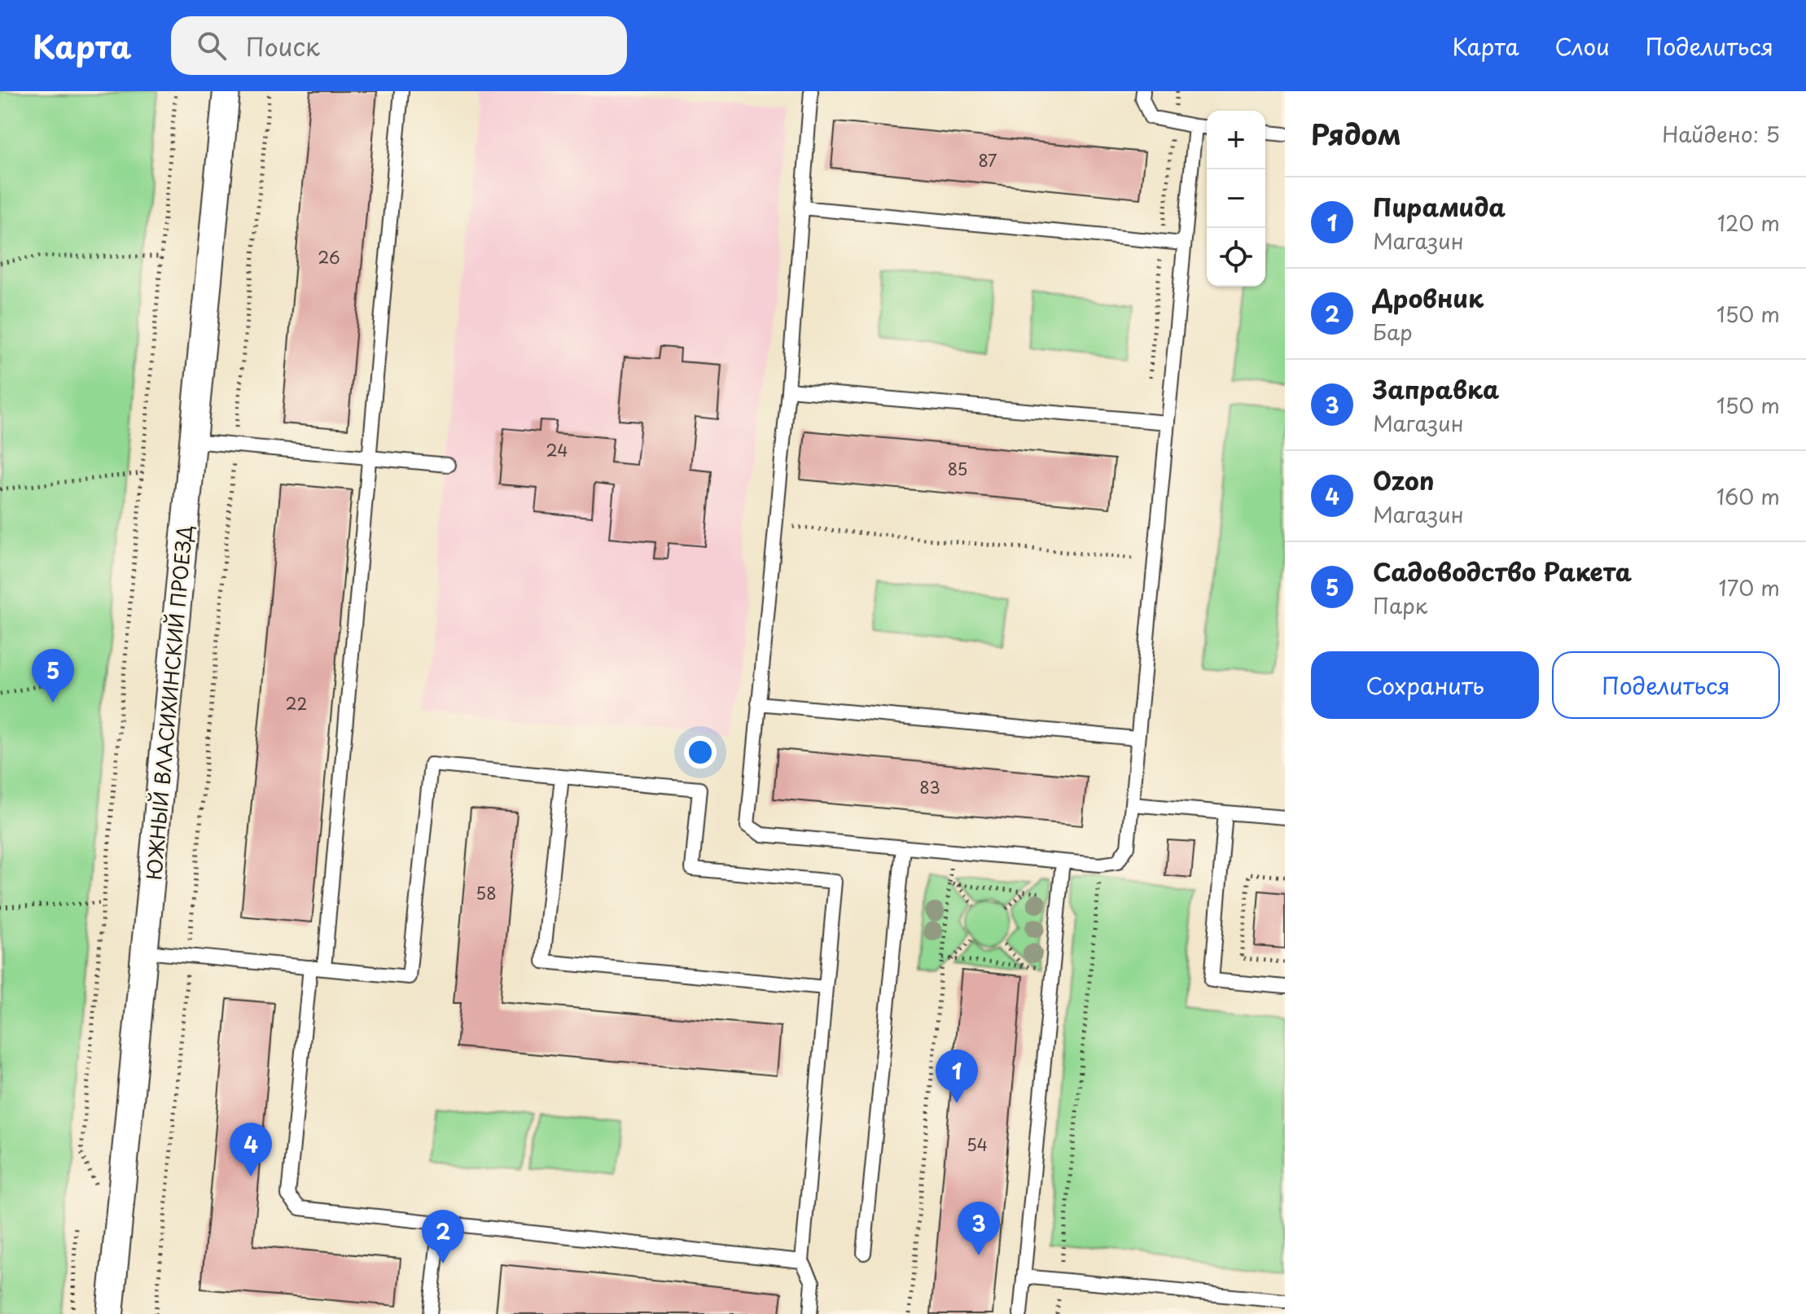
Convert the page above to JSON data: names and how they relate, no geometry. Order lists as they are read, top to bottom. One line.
{"streets":{"street":["ЮЖНЫЙ ВЛАСИХИНСКИЙ ПРОЕЗД"]},"house_numbers":["87","26","24","85","22","83","58","54"],"page":{"header":"Карта","search":"Поиск","nav":["Карта","Слои","Поделиться"],"heading":["Рядом","Найдено: 5"],"map_buttons":["+","−"],"list":[{"mark":"1","name":"Пирамида","note":"Магазин","value":"120 m"},{"mark":"2","name":"Дровник","note":"Бар","value":"150 m"},{"mark":"3","name":"Заправка","note":"Магазин","value":"150 m"},{"mark":"4","name":"Ozon","note":"Магазин","value":"160 m"},{"mark":"5","name":"Садоводство Ракета","note":"Парк","value":"170 m"}],"buttons":["Сохранить","Поделиться"],"pins":["5","1","4","3","2"]}}
